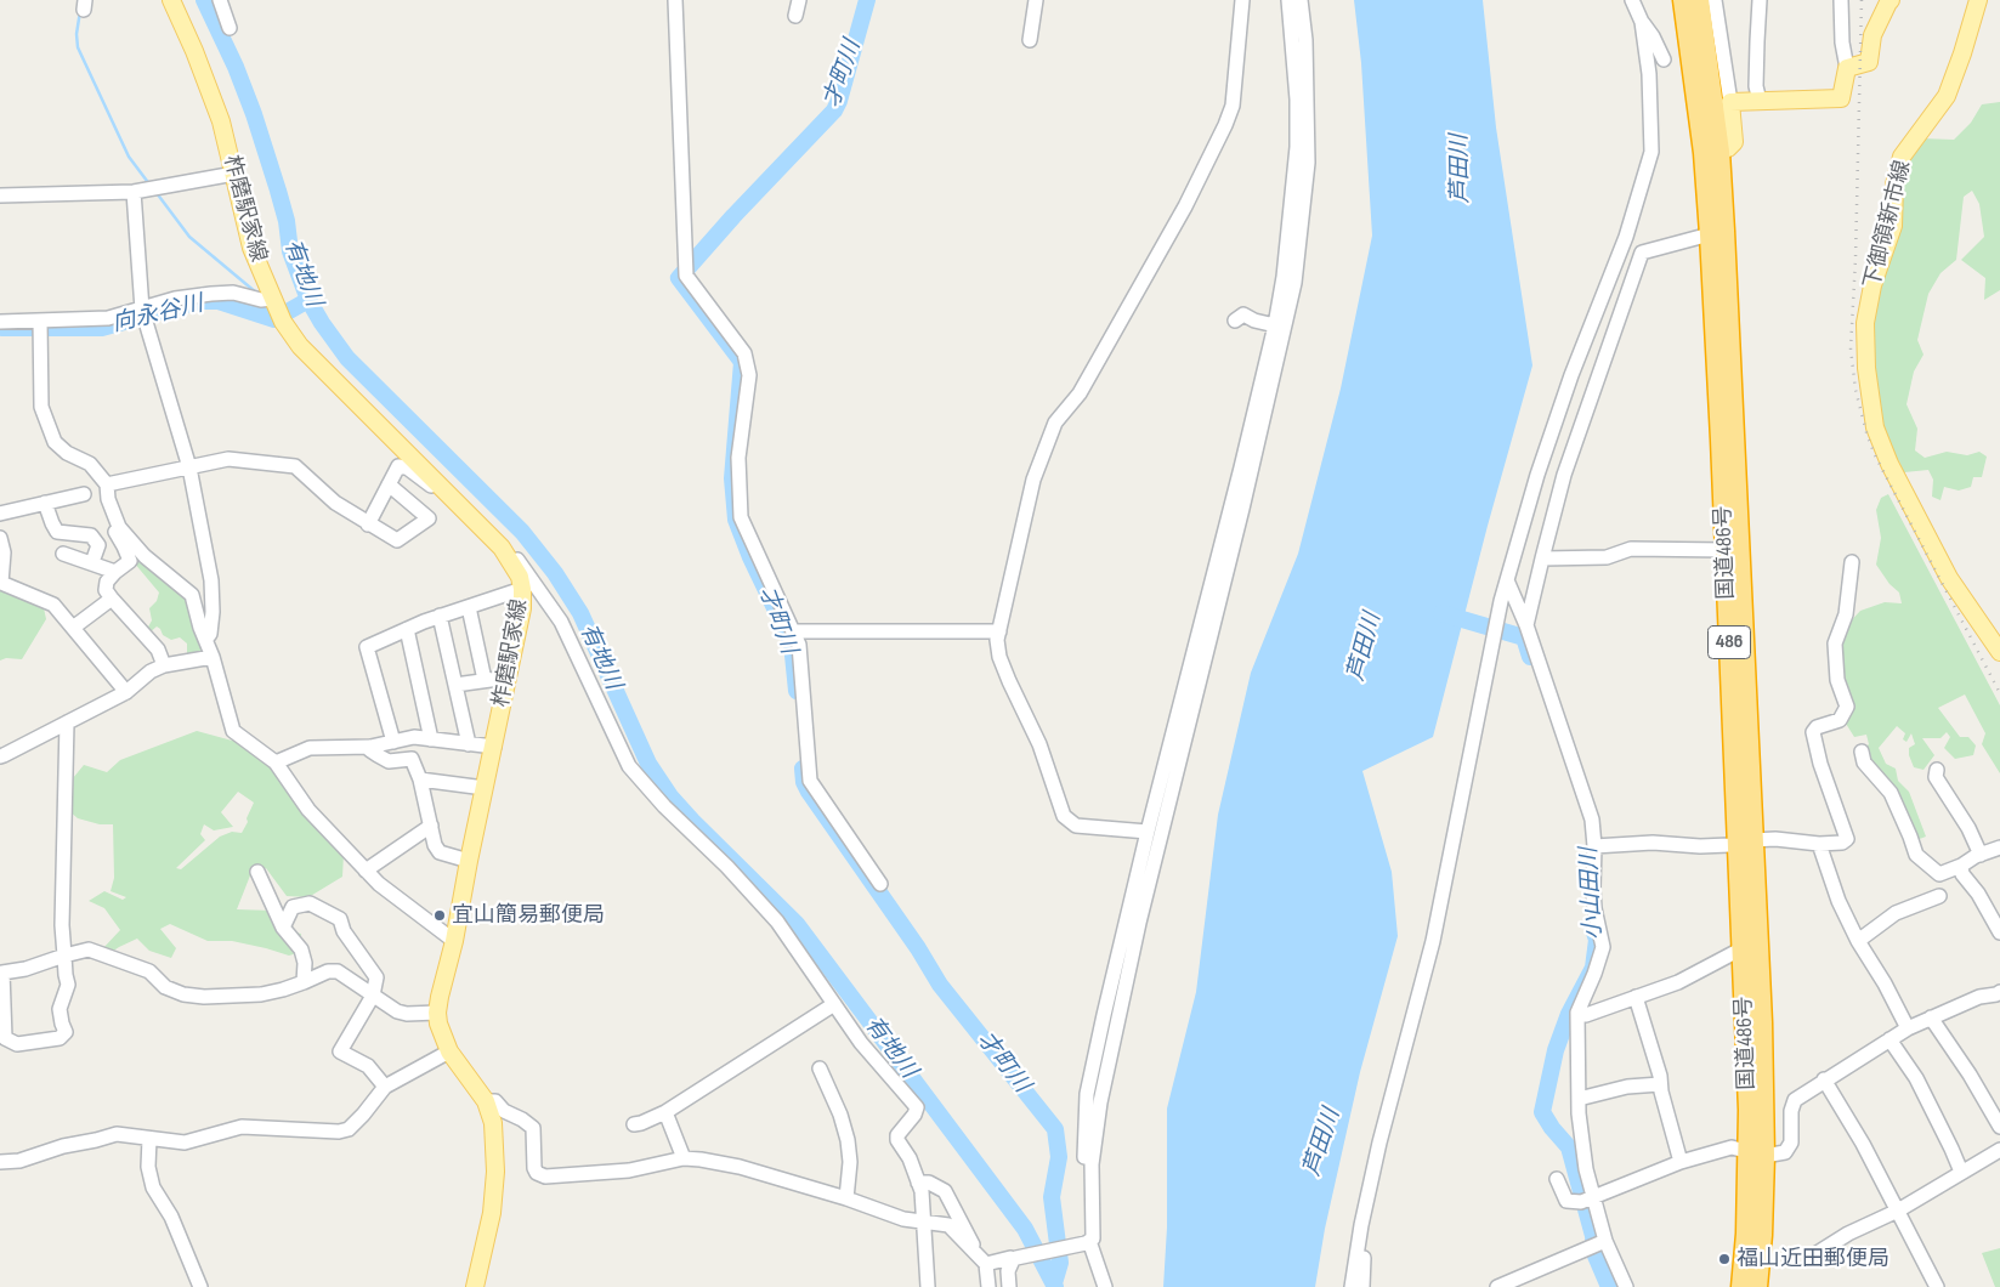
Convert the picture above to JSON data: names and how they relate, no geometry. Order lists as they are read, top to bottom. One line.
{"streets":{"highway":["国道486号","486"],"main road":["柞磨駅家線","下御領新市線"]},"water":["才町川","芦田川","有地川","向永谷川","小山田川"],"places":["宜山簡易郵便局","福山近田郵便局"]}
